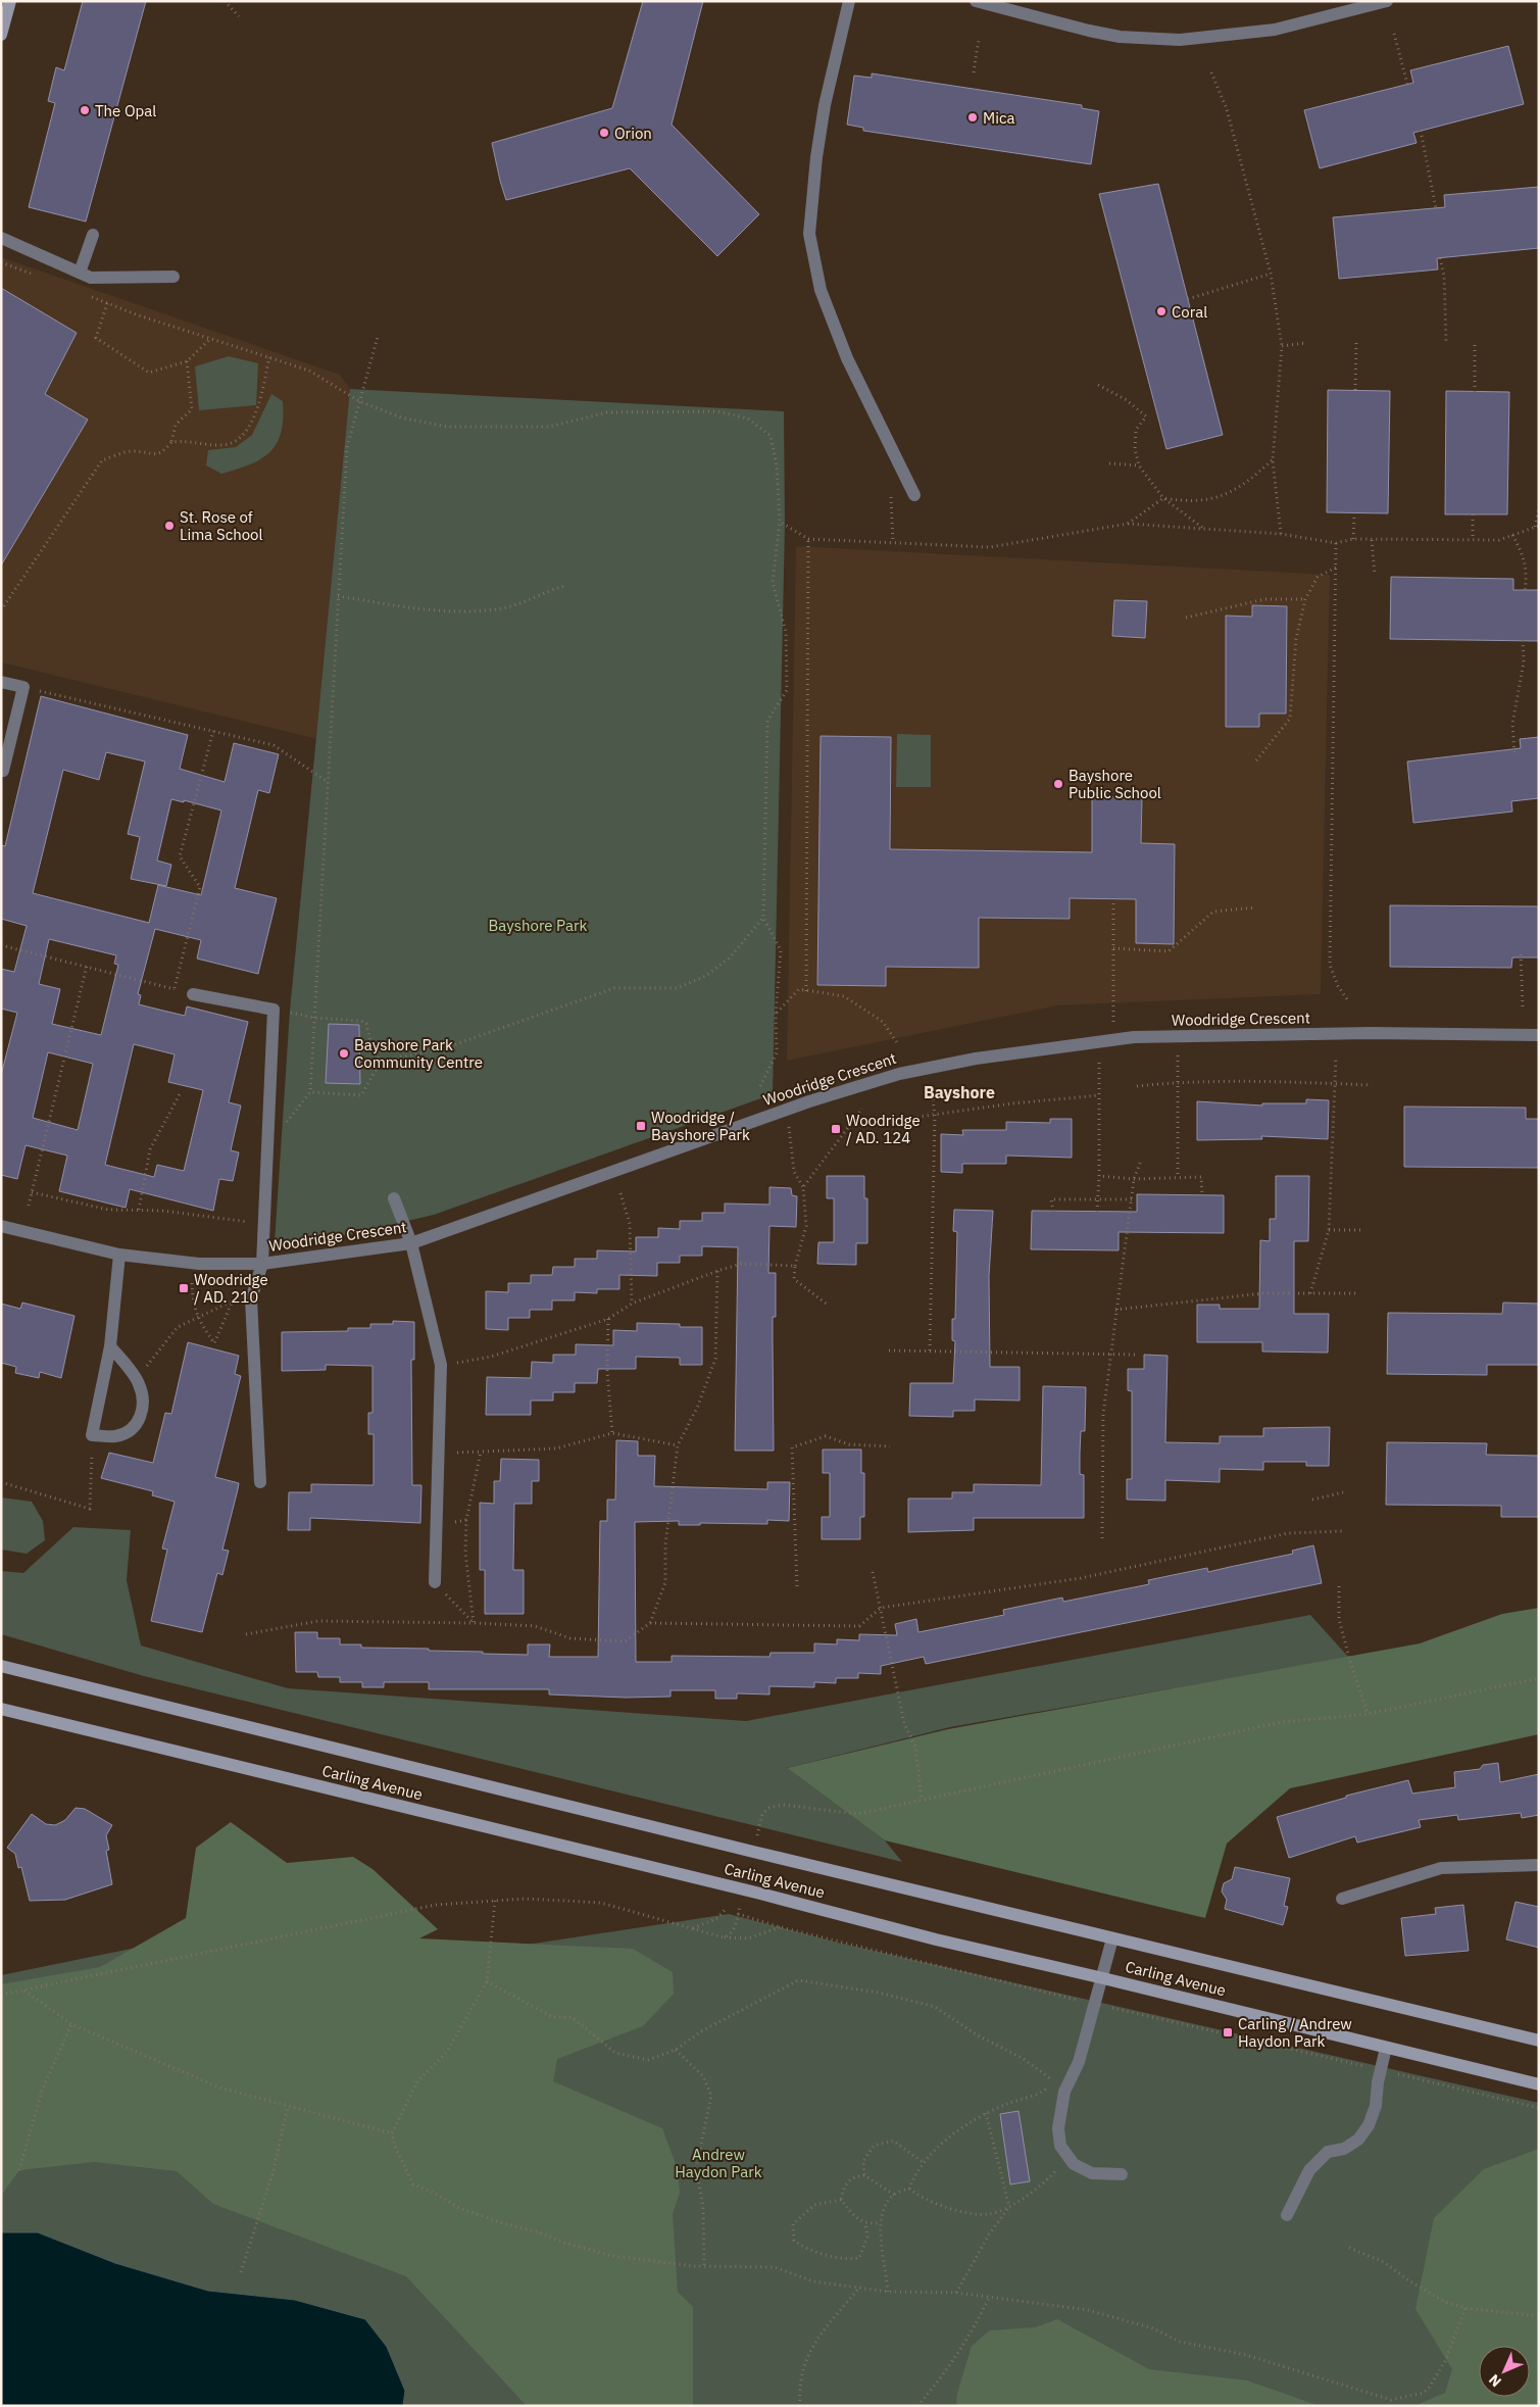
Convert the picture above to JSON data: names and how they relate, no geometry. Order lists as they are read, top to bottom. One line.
{"streets":{"main road":["Carling Avenue"],"street":["Woodridge Crescent"]},"districts":["Bayshore"],"parks":["Bayshore Park","Andrew Haydon Park"],"places":{"other":["The Opal","Mica","Orion","Coral","St. Rose of Lima School","Bayshore Public School","Bayshore Park Community Centre"],"transit":["Woodridge / Bayshore Park","Woodridge / AD. 124","Woodridge / AD. 210","Carling / Andrew Haydon Park"]},"north":"bottom left"}
